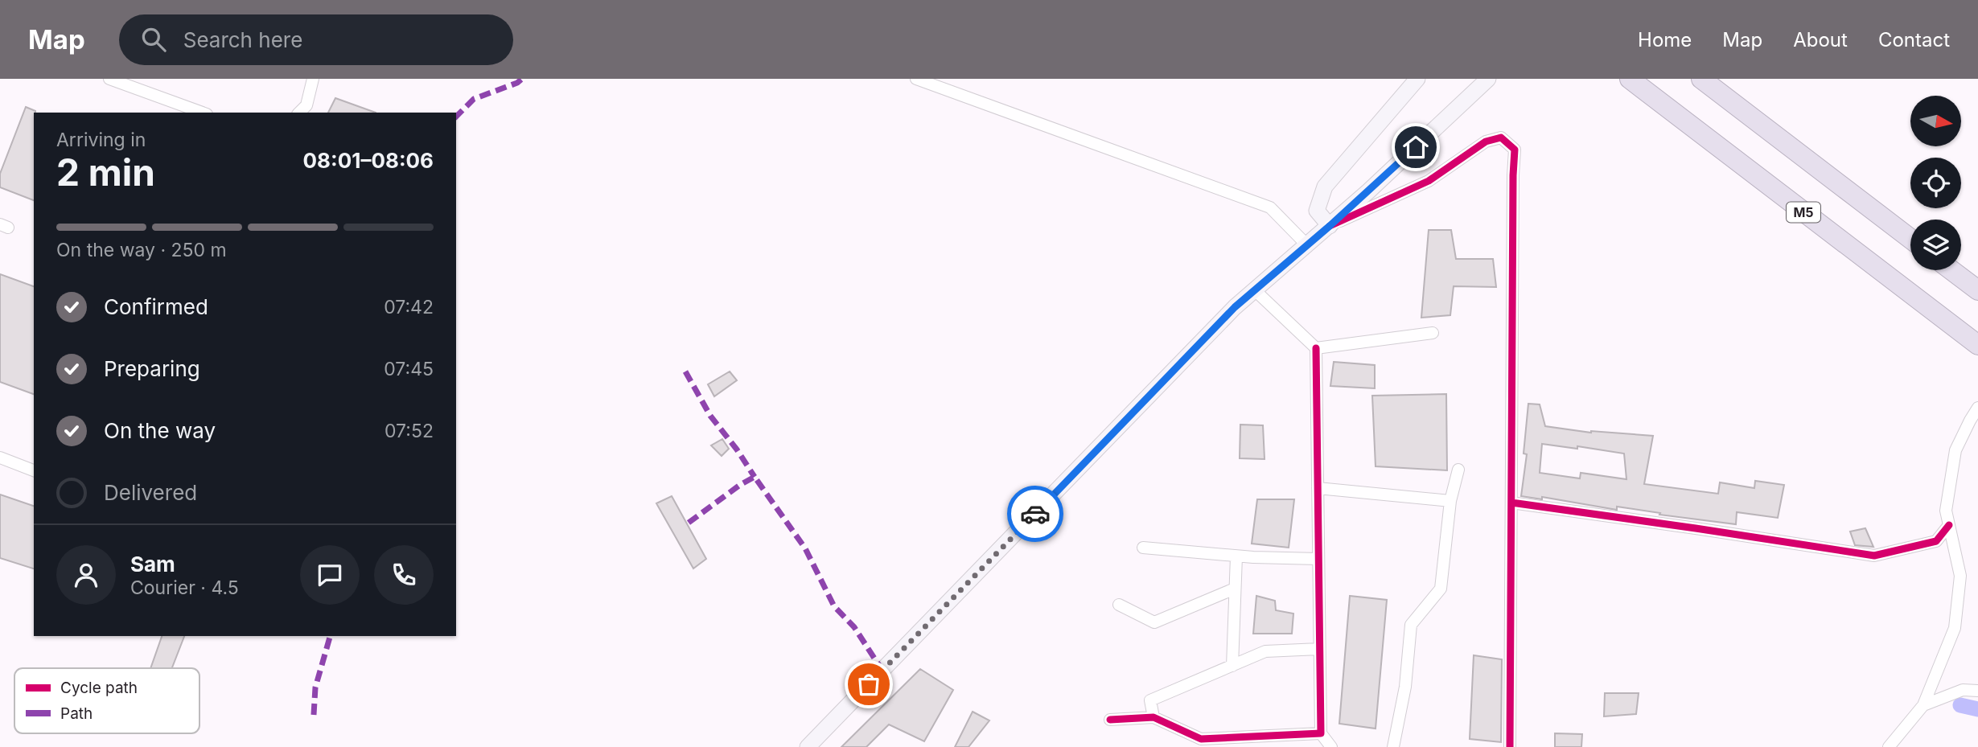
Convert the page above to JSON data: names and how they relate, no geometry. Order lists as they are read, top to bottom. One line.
{"streets":{"highway":["M5"]},"legend":["Cycle path","Path"],"north":"right","page":{"header":"Map","search":"Search here","nav":["Home","Map","About","Contact"],"heading":["2 min","Arriving in","08:01–08:06"],"panel":["Sam","Courier · 4.5"],"bar":"On the way · 250 m","list":[["Confirmed","07:42"],["Preparing","07:45"],["On the way","07:52"],"Delivered"]}}
